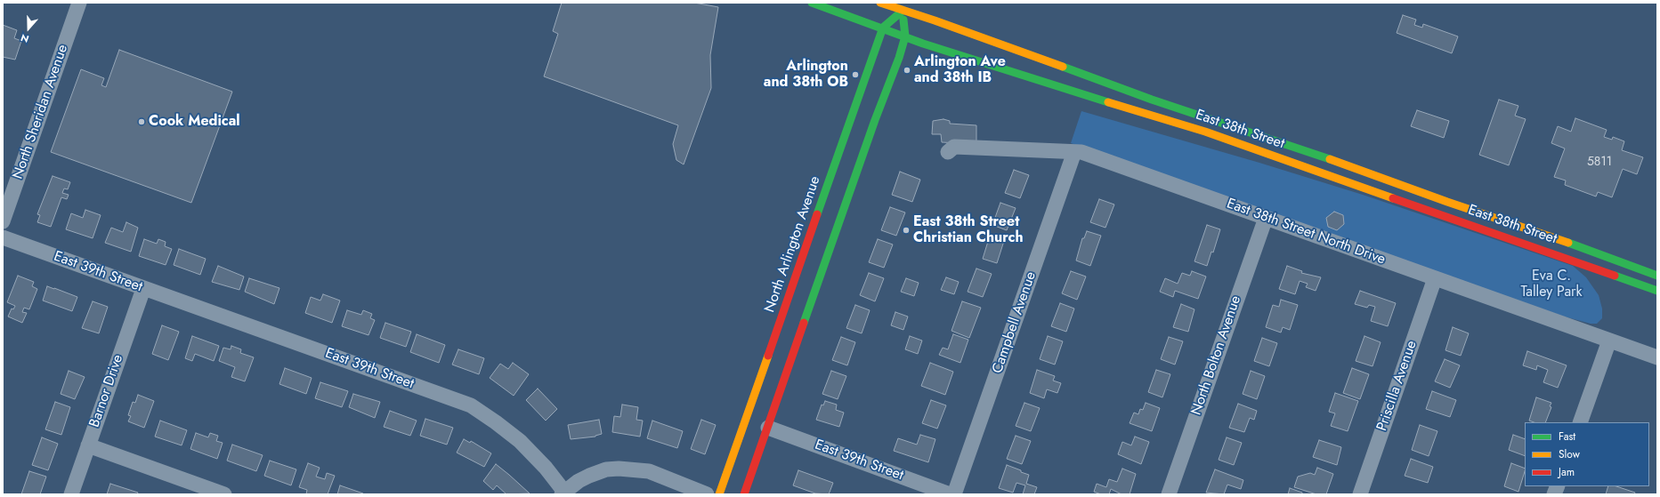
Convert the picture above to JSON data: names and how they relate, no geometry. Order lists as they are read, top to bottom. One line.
{"streets":{"main road":["East 38th Street","North Arlington Avenue"],"street":["North Sheridan Avenue","East 38th Street North Drive","East 39th Street","Campbell Avenue","North Bolton Avenue","Priscilla Avenue","Barnor Drive"]},"crossings":[["East 38th Street","North Arlington Avenue"],["East 38th Street North Drive","Campbell Avenue"],["East 38th Street North Drive","North Bolton Avenue"],["East 38th Street North Drive","Priscilla Avenue"],["East 39th Street","Barnor Drive"]],"parks":["Eva C. Talley Park"],"places":["Arlington Ave and 38th IB","Arlington and 38th OB","Cook Medical","East 38th Street Christian Church"],"house_numbers":["5811"],"legend":["Fast","Slow","Jam"],"north":"bottom"}
